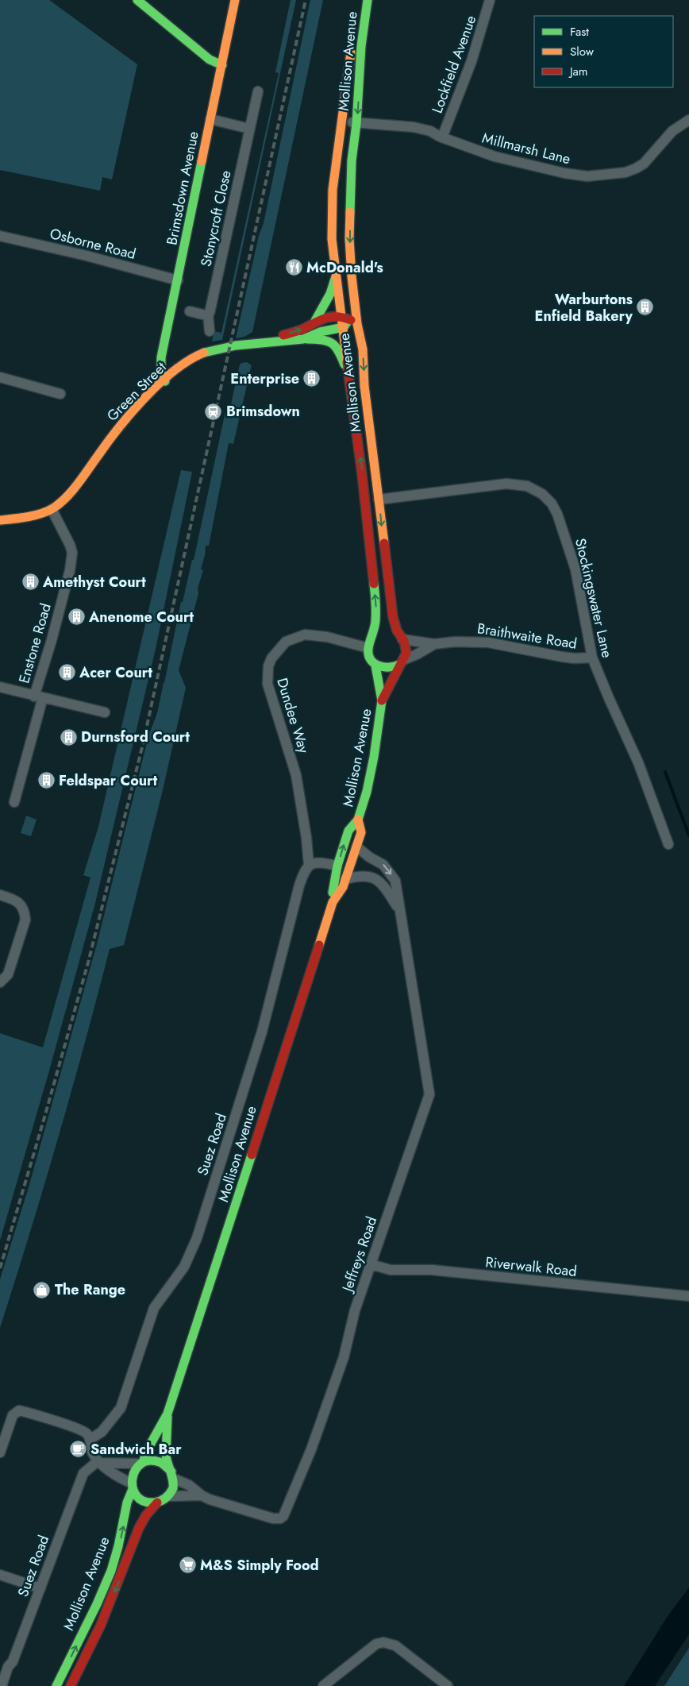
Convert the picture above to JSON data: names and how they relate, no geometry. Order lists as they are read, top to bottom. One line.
{"streets":{"main road":["Mollison Avenue","Brimsdown Avenue","Green Street"],"street":["Lockfield Avenue","Millmarsh Lane","Stonycroft Close","Osborne Road","Stockingswater Lane","Braithwaite Road","Enstone Road","Dundee Way","Suez Road","Jeffreys Road","Riverwalk Road"]},"crossings":[["Mollison Avenue","Millmarsh Lane"],["Mollison Avenue","Green Street"],["Mollison Avenue","Stockingswater Lane"],["Mollison Avenue","Braithwaite Road"],["Mollison Avenue","Dundee Way"],["Mollison Avenue","Jeffreys Road"],["Lockfield Avenue","Millmarsh Lane"],["Brimsdown Avenue","Osborne Road"],["Brimsdown Avenue","Green Street"],["Green Street","Enstone Road"],["Stockingswater Lane","Braithwaite Road"],["Braithwaite Road","Dundee Way"],["Dundee Way","Suez Road"],["Jeffreys Road","Riverwalk Road"]],"places":{"restaurant":["McDonald's"],"building":["Warburtons Enfield Bakery","Enterprise","Amethyst Court","Anenome Court","Acer Court","Durnsford Court","Feldspar Court"],"station":["Brimsdown"],"shop":["The Range"],"cafe":["Sandwich Bar"],"supermarket":["M&S Simply Food"]},"legend":["Fast","Slow","Jam"]}
